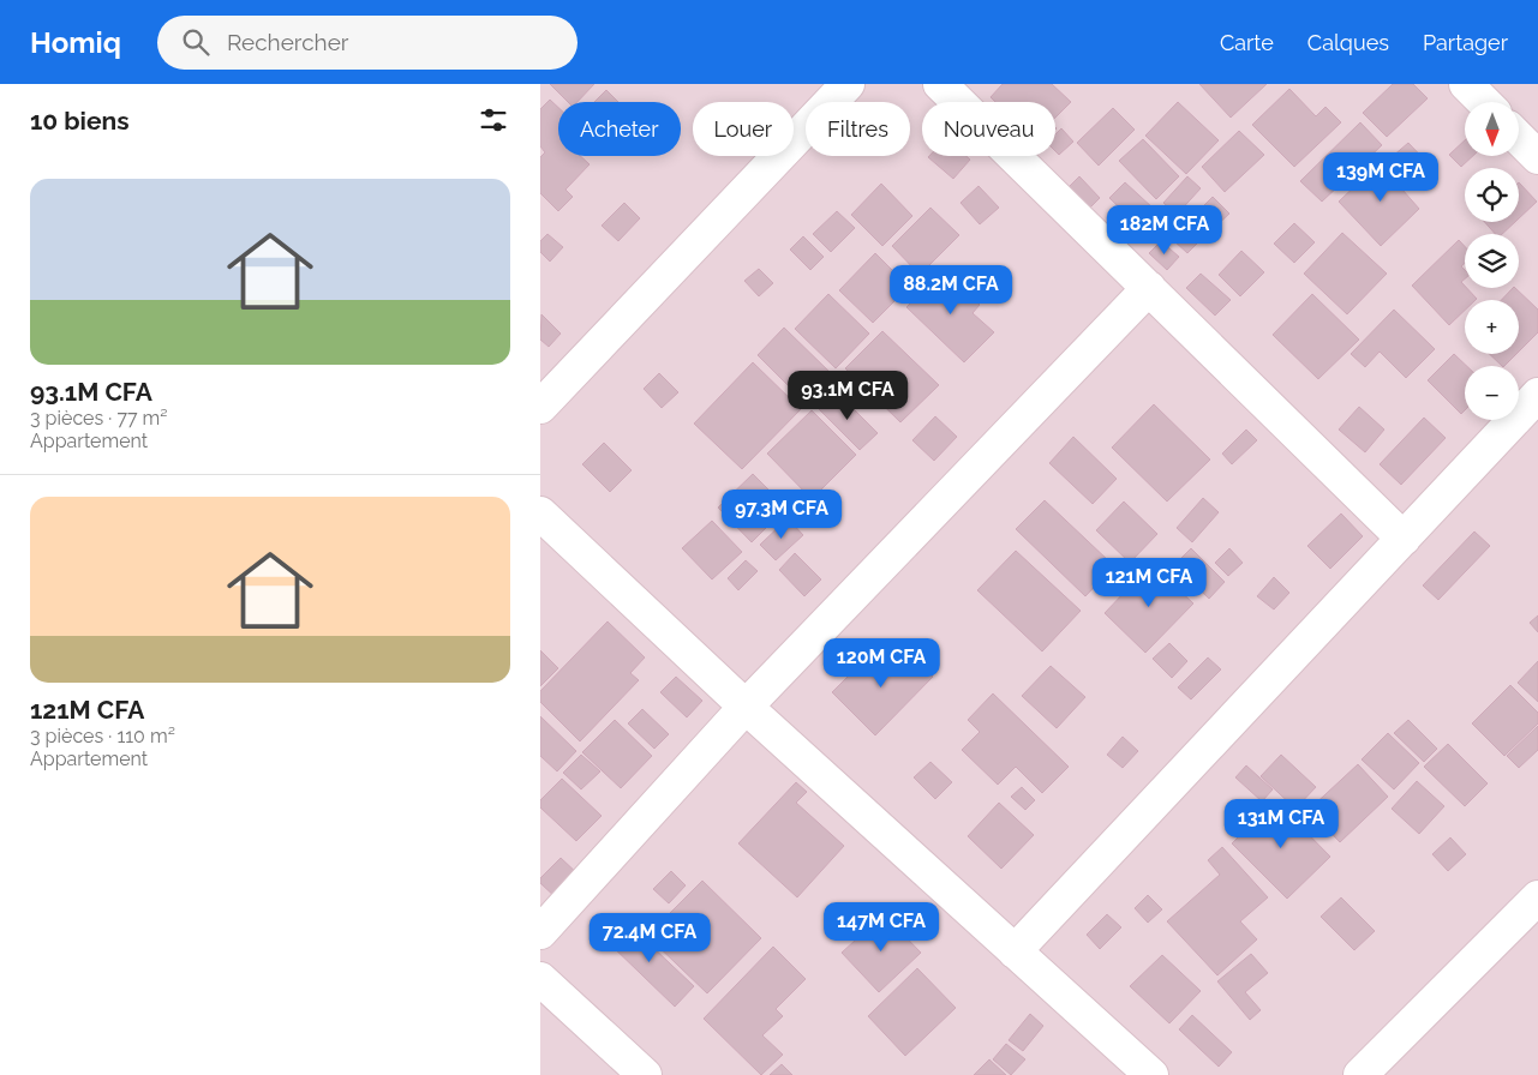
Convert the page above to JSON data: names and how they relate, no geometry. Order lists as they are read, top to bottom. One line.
{"north":"bottom","page":{"header":"Homiq","search":"Rechercher","nav":["Carte","Calques","Partager"],"heading":"10 biens","map_buttons":["+","−"],"chip":["Acheter","Louer","Filtres","Nouveau"],"price":["139M CFA","182M CFA","88.2M CFA","93.1M CFA","97.3M CFA","121M CFA","120M CFA","131M CFA","147M CFA","72.4M CFA"],"list":[{"name":"93.1M CFA","note":"3 pièces · 77 m² · Appartement"},{"name":"121M CFA","note":"3 pièces · 110 m² · Appartement"}]}}
